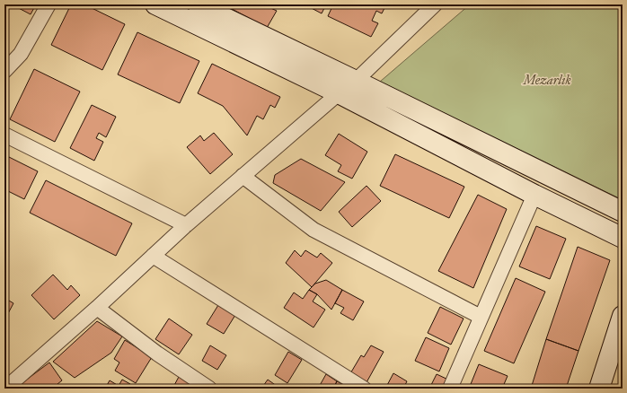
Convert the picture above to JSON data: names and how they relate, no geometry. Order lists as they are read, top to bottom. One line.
{"parks":["Mezarlık"]}
